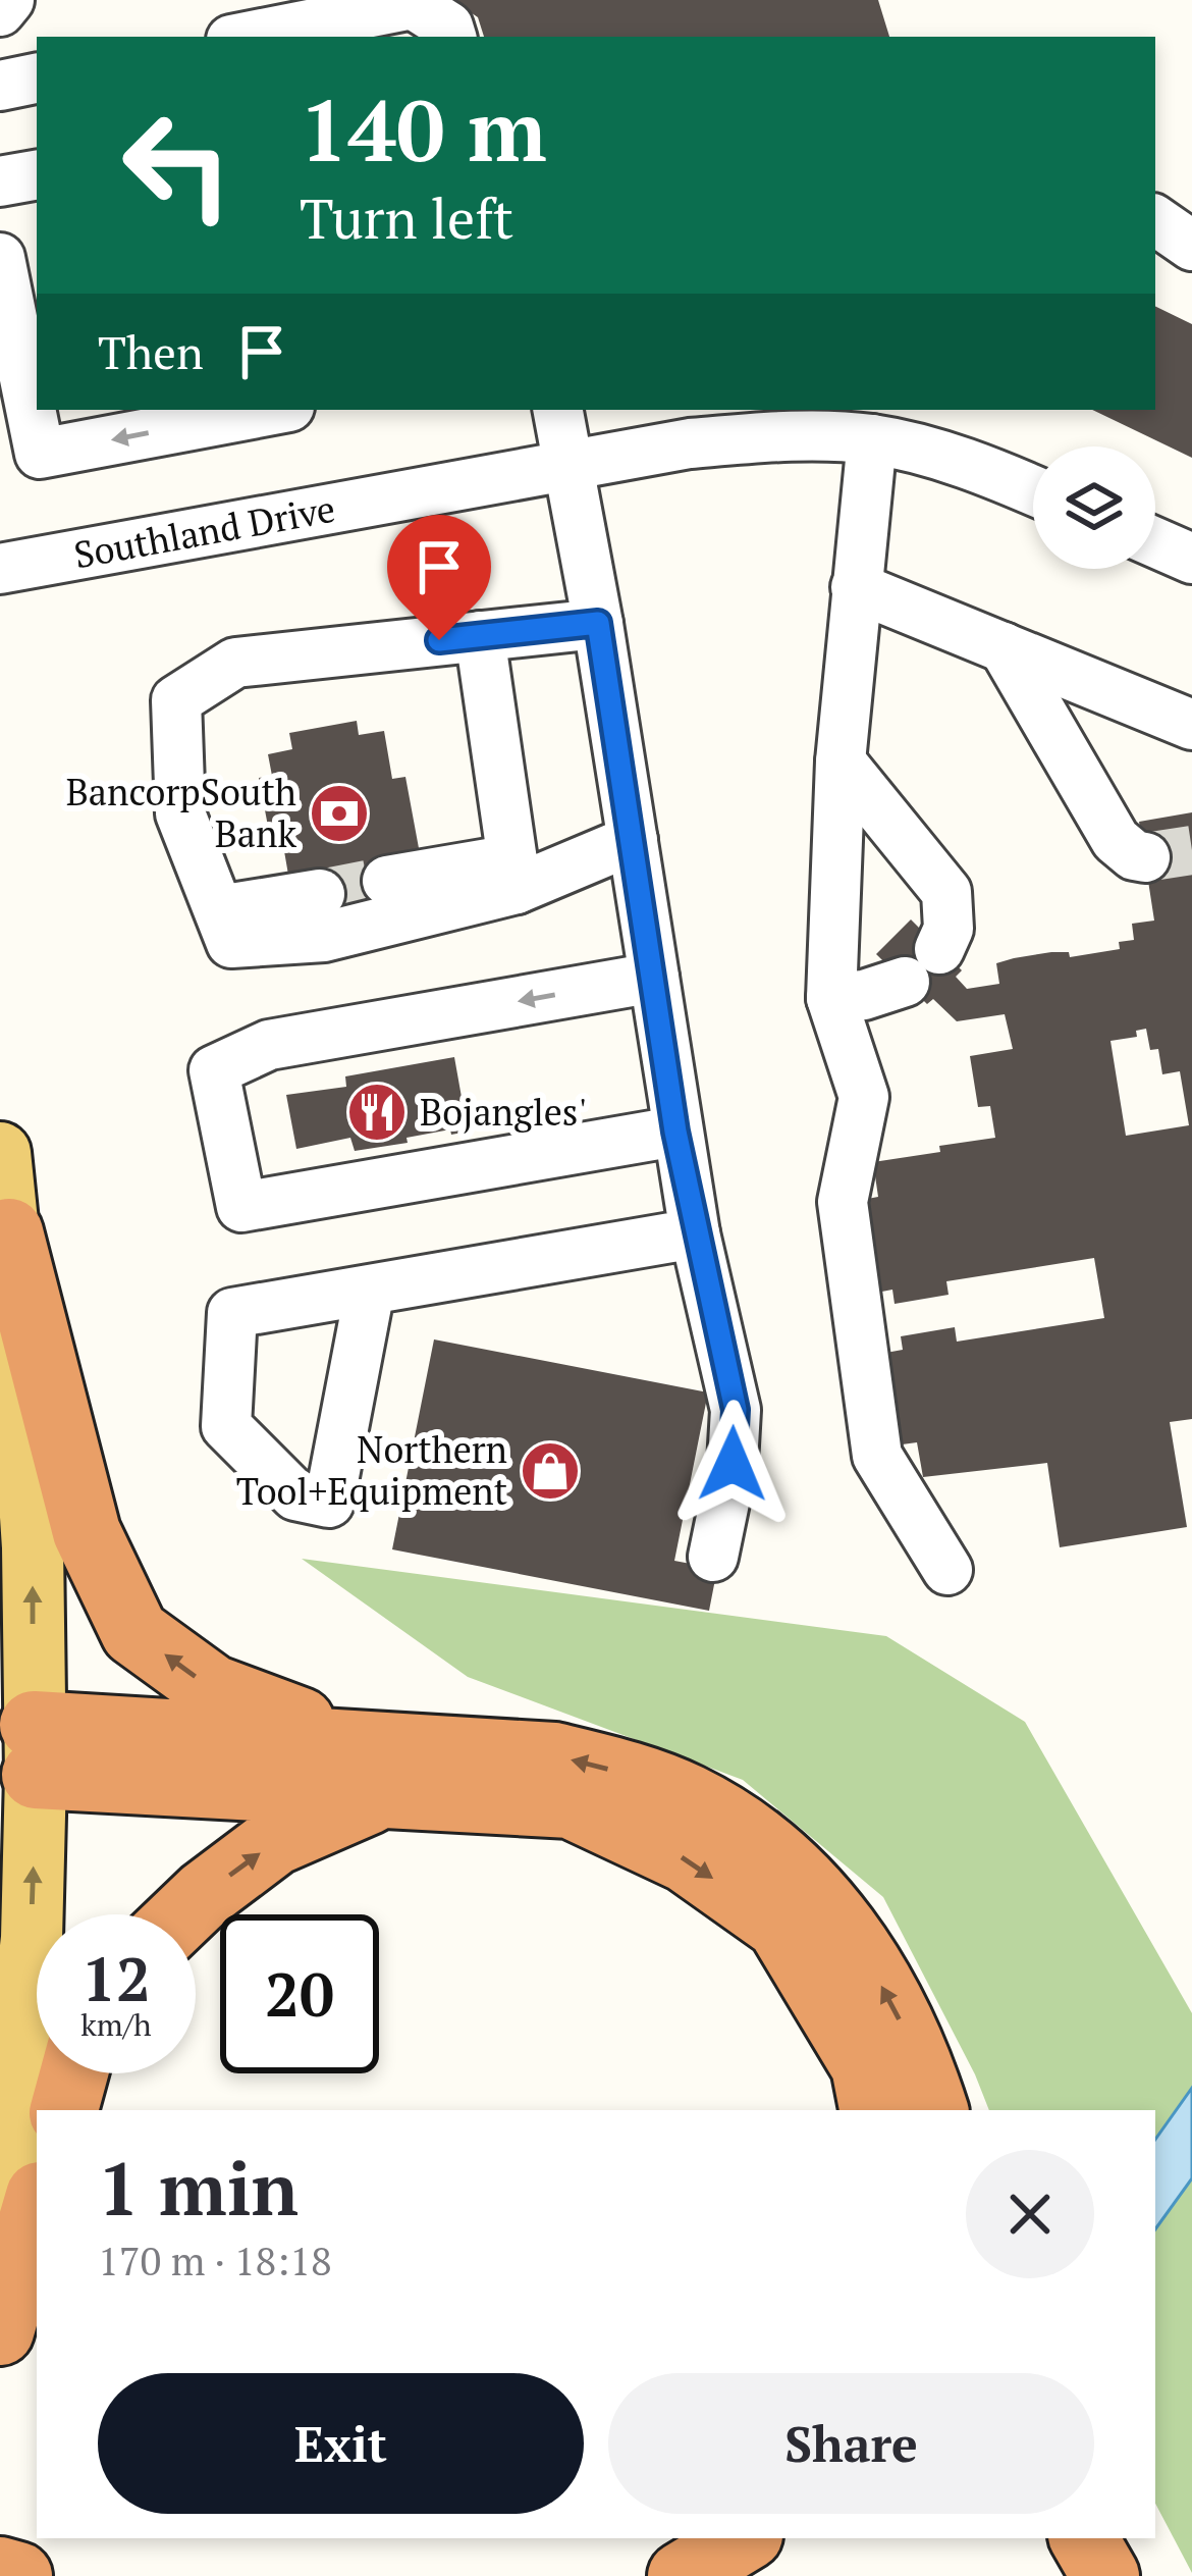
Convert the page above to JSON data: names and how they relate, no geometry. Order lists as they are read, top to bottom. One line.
{"streets":{"street":["Southland Drive"]},"places":{"bank":["BancorpSouth Bank"],"restaurant":["Bojangles'"],"shop":["Northern Tool+Equipment"]},"page":{"turn":["140 m","Turn left"],"then":"Then","speed":"12 km/h","limit":"20","heading":["1 min","170 m · 18:18"],"buttons":["Exit","Share"]}}
